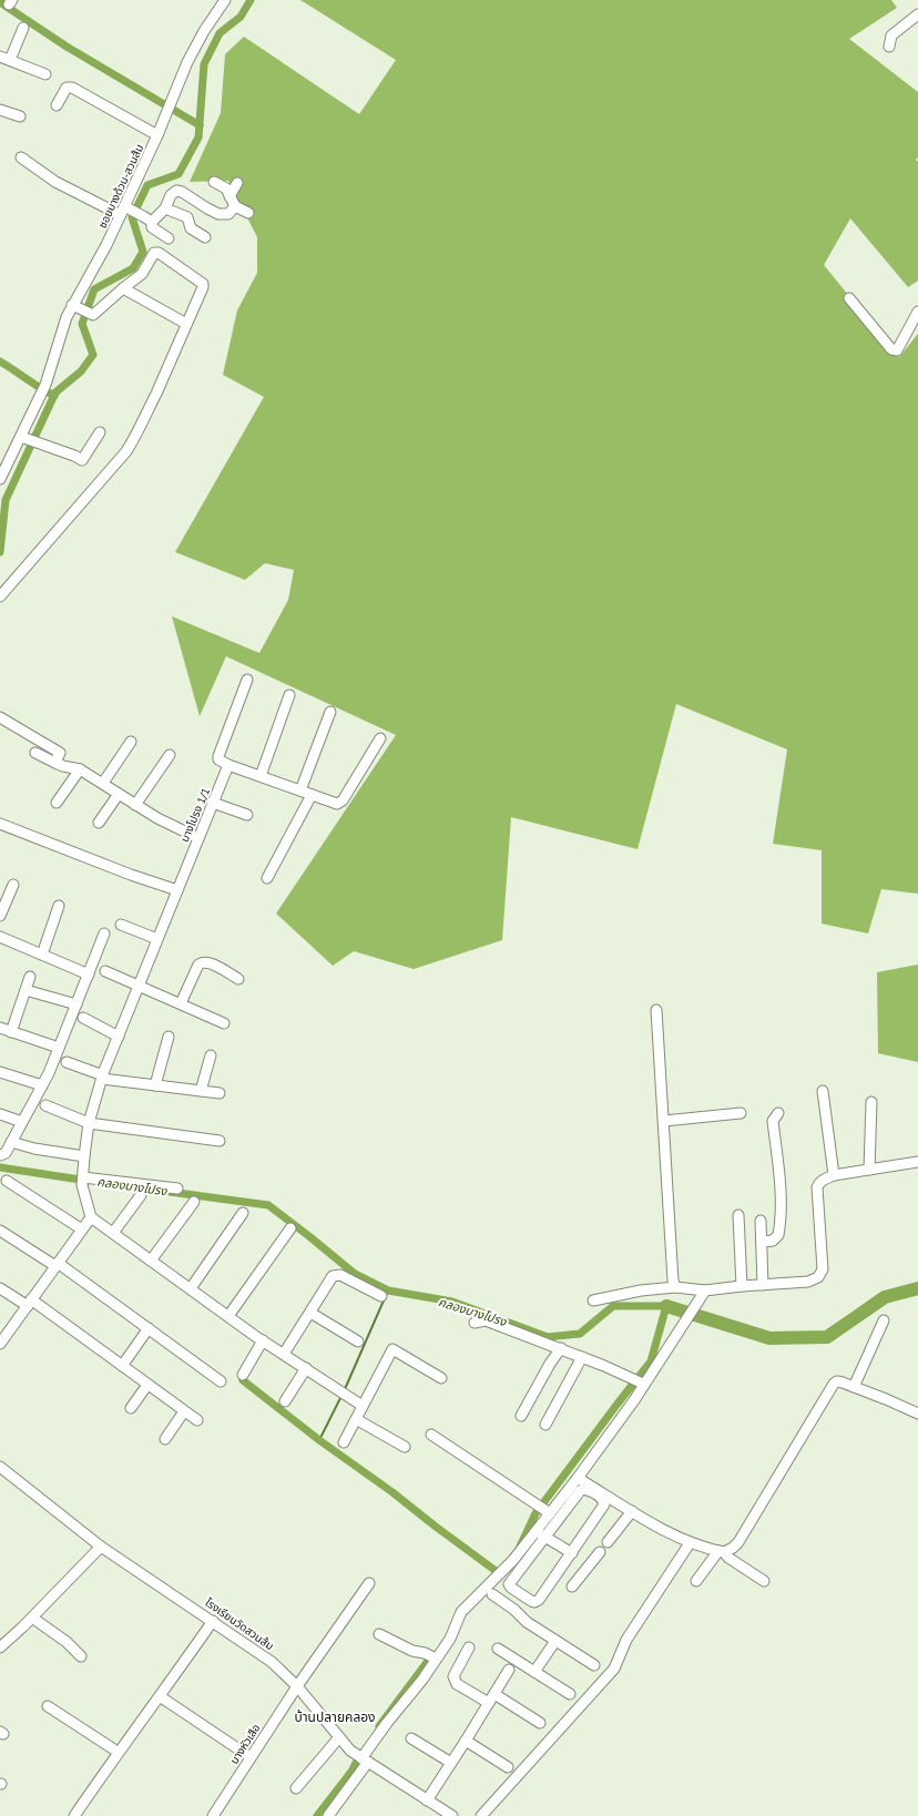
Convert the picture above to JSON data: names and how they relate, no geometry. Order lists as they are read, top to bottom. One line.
{"streets":{"street":["ซอยบางด้วน-สวนส้ม","บางโปรง 1/1","โรงเรียนวัดสวนส้ม","บางหัวเสือ"]},"crossings":[["โรงเรียนวัดสวนส้ม","บางหัวเสือ"]],"districts":["บ้านปลายคลอง"],"water":["คลองบางโปรง"]}
